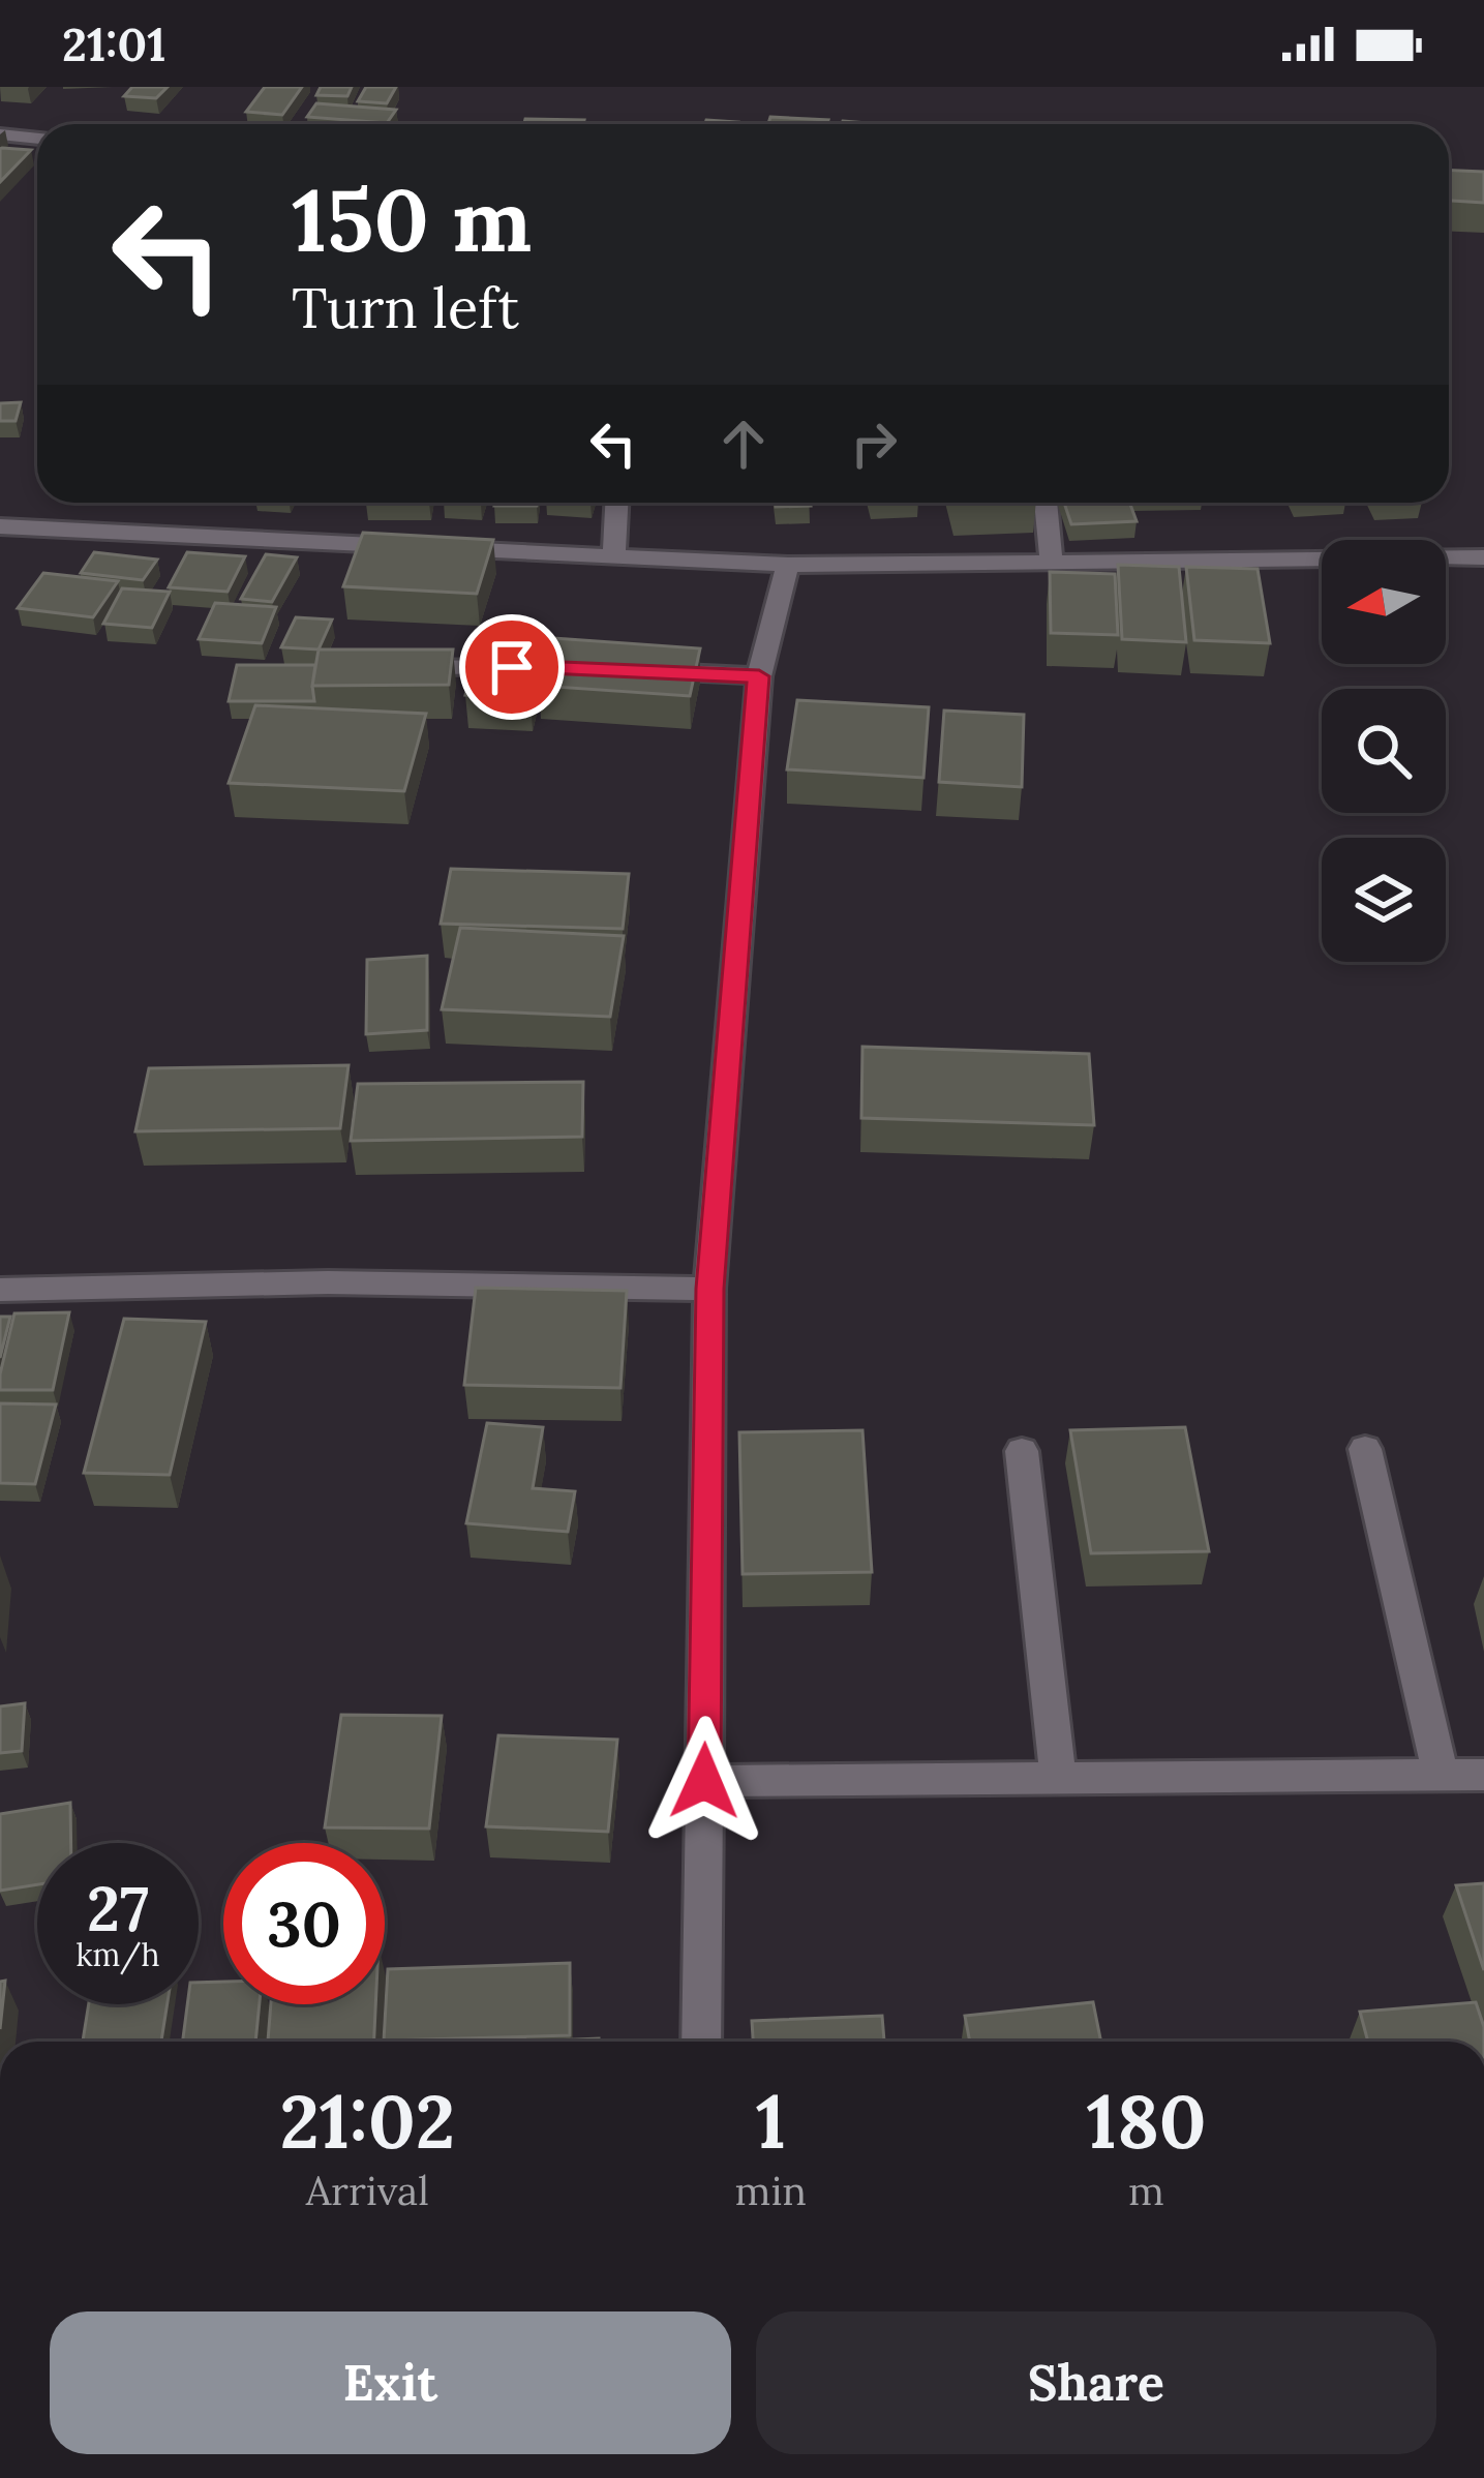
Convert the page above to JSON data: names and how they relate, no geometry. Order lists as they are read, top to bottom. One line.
{"north":"left","page":{"status":"21:01","turn":["150 m","Turn left"],"speed":"27 km/h","limit":"30","eta":["21:02","Arrival","1","min","180","m"],"buttons":["Exit","Share"]}}
